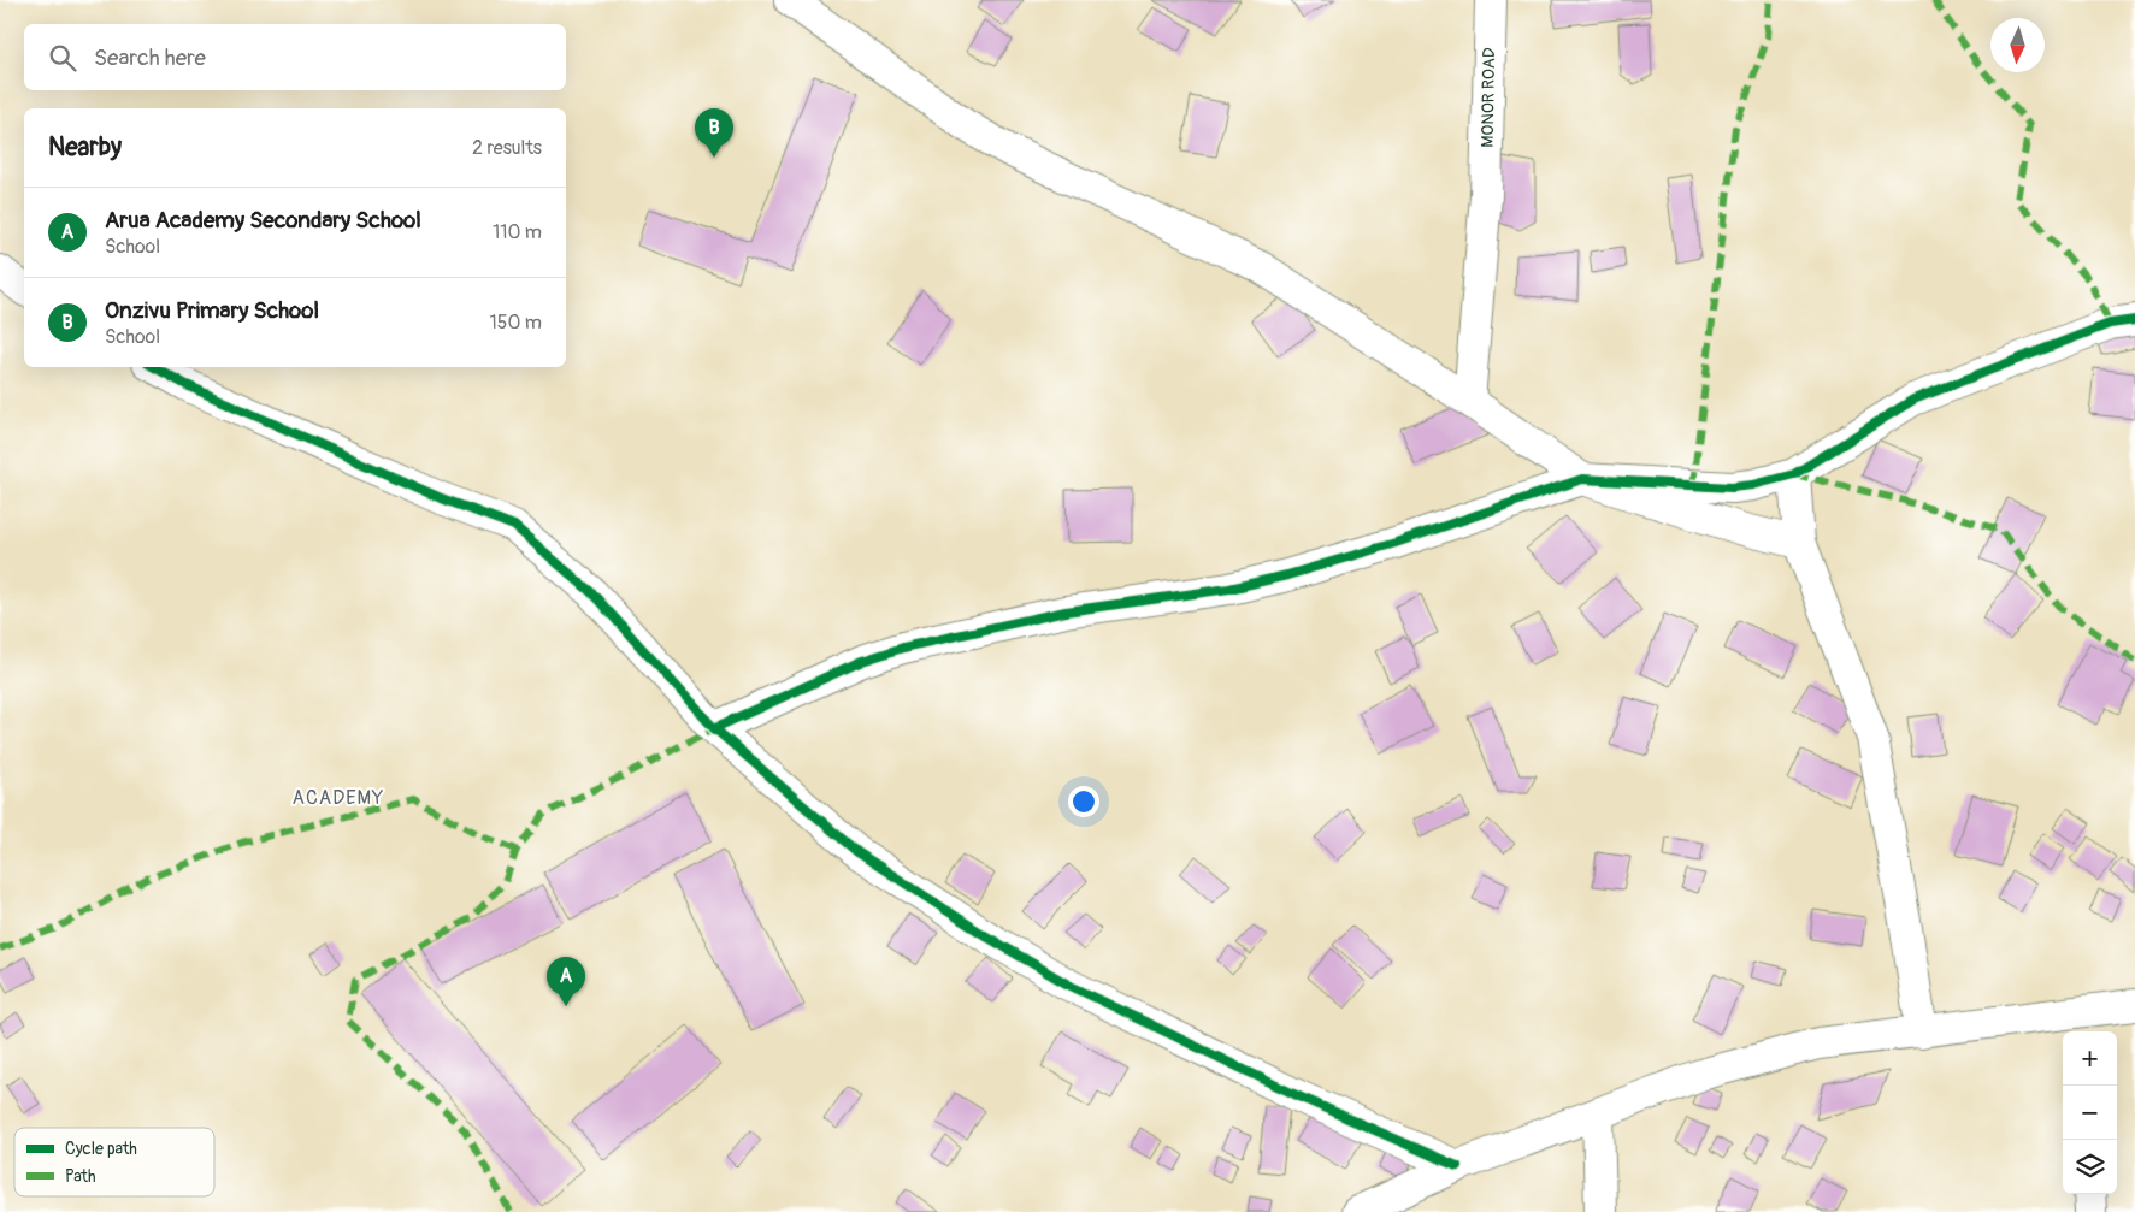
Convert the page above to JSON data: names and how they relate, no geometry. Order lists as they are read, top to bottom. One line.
{"streets":{"street":["MONOR ROAD"]},"districts":["ACADEMY"],"legend":["Cycle path","Path"],"north":"bottom","page":{"search":"Search here","pins":["B","A"],"heading":["Nearby","2 results"],"list":[{"mark":"A","name":"Arua Academy Secondary School","note":"School","value":"110 m"},{"mark":"B","name":"Onzivu Primary School","note":"School","value":"150 m"}],"map_buttons":["+","−"]}}
